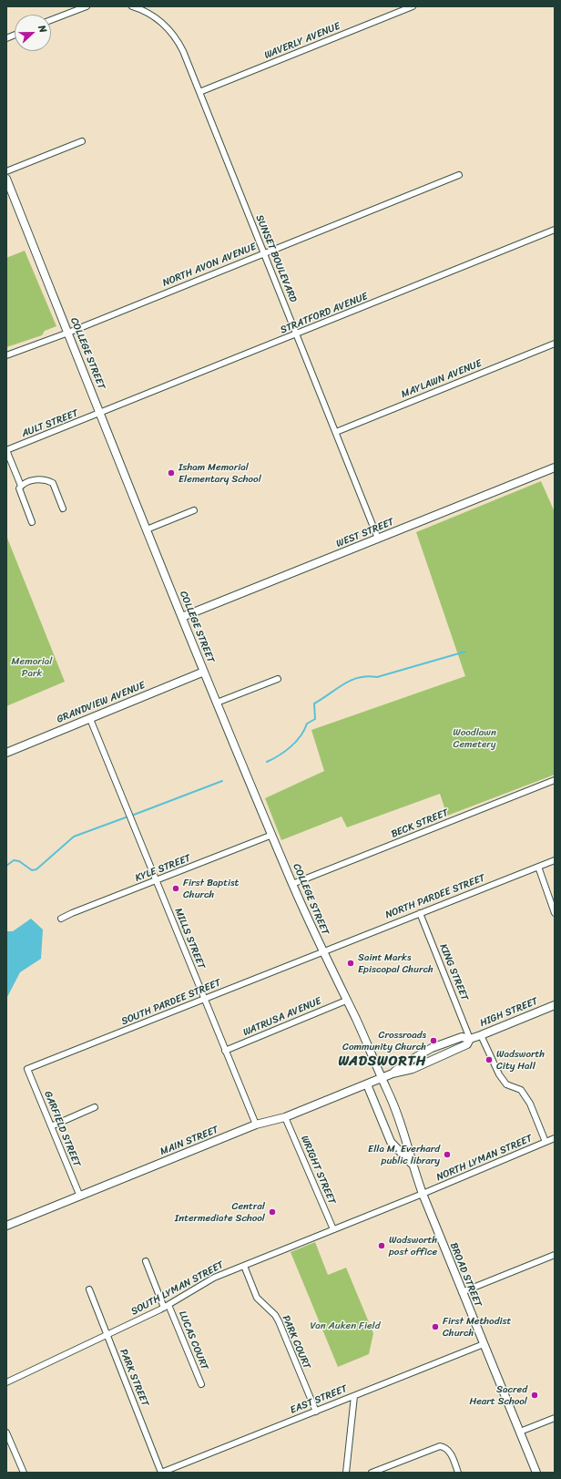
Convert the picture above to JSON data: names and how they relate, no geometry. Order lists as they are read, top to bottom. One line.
{"streets":{"main road":["COLLEGE STREET","WEST STREET","GRANDVIEW AVENUE","HIGH STREET","MAIN STREET","BROAD STREET"],"street":["WAVERLY AVENUE","SUNSET BOULEVARD","NORTH AVON AVENUE","STRATFORD AVENUE","MAYLAWN AVENUE","AULT STREET","BECK STREET","KYLE STREET","NORTH PARDEE STREET","MILLS STREET","KING STREET","SOUTH PARDEE STREET","WATRUSA AVENUE","GARFIELD STREET","NORTH LYMAN STREET","WRIGHT STREET","SOUTH LYMAN STREET","LUCAS COURT","PARK COURT","PARK STREET","EAST STREET"]},"crossings":[["WAVERLY AVENUE","SUNSET BOULEVARD"],["SUNSET BOULEVARD","NORTH AVON AVENUE"],["SUNSET BOULEVARD","STRATFORD AVENUE"],["SUNSET BOULEVARD","MAYLAWN AVENUE"],["SUNSET BOULEVARD","WEST STREET"],["NORTH AVON AVENUE","COLLEGE STREET"],["STRATFORD AVENUE","COLLEGE STREET"],["STRATFORD AVENUE","AULT STREET"],["COLLEGE STREET","AULT STREET"],["COLLEGE STREET","WEST STREET"],["COLLEGE STREET","GRANDVIEW AVENUE"],["COLLEGE STREET","BECK STREET"],["COLLEGE STREET","KYLE STREET"],["COLLEGE STREET","NORTH PARDEE STREET"],["COLLEGE STREET","SOUTH PARDEE STREET"],["COLLEGE STREET","HIGH STREET"],["COLLEGE STREET","WATRUSA AVENUE"],["COLLEGE STREET","MAIN STREET"],["COLLEGE STREET","BROAD STREET"],["GRANDVIEW AVENUE","MILLS STREET"],["KYLE STREET","MILLS STREET"],["NORTH PARDEE STREET","KING STREET"],["NORTH PARDEE STREET","SOUTH PARDEE STREET"],["MILLS STREET","SOUTH PARDEE STREET"],["MILLS STREET","WATRUSA AVENUE"],["MILLS STREET","MAIN STREET"],["KING STREET","HIGH STREET"],["SOUTH PARDEE STREET","GARFIELD STREET"],["HIGH STREET","MAIN STREET"],["HIGH STREET","BROAD STREET"],["GARFIELD STREET","MAIN STREET"],["MAIN STREET","WRIGHT STREET"],["MAIN STREET","BROAD STREET"],["NORTH LYMAN STREET","BROAD STREET"],["NORTH LYMAN STREET","SOUTH LYMAN STREET"],["WRIGHT STREET","SOUTH LYMAN STREET"],["BROAD STREET","SOUTH LYMAN STREET"],["BROAD STREET","EAST STREET"],["SOUTH LYMAN STREET","LUCAS COURT"],["SOUTH LYMAN STREET","PARK COURT"],["SOUTH LYMAN STREET","PARK STREET"],["PARK COURT","EAST STREET"],["PARK STREET","EAST STREET"]],"districts":["WADSWORTH"],"parks":["Memorial Park","Woodlawn Cemetery","Van Auken Field"],"places":["Isham Memorial Elementary School","First Baptist Church","Saint Marks Episcopal Church","Crossroads Community Church","Wadsworth City Hall","Ella M. Everhard public library","Central Intermediate School","Wadsworth post office","First Methodist Church","Sacred Heart School"],"north":"right"}
